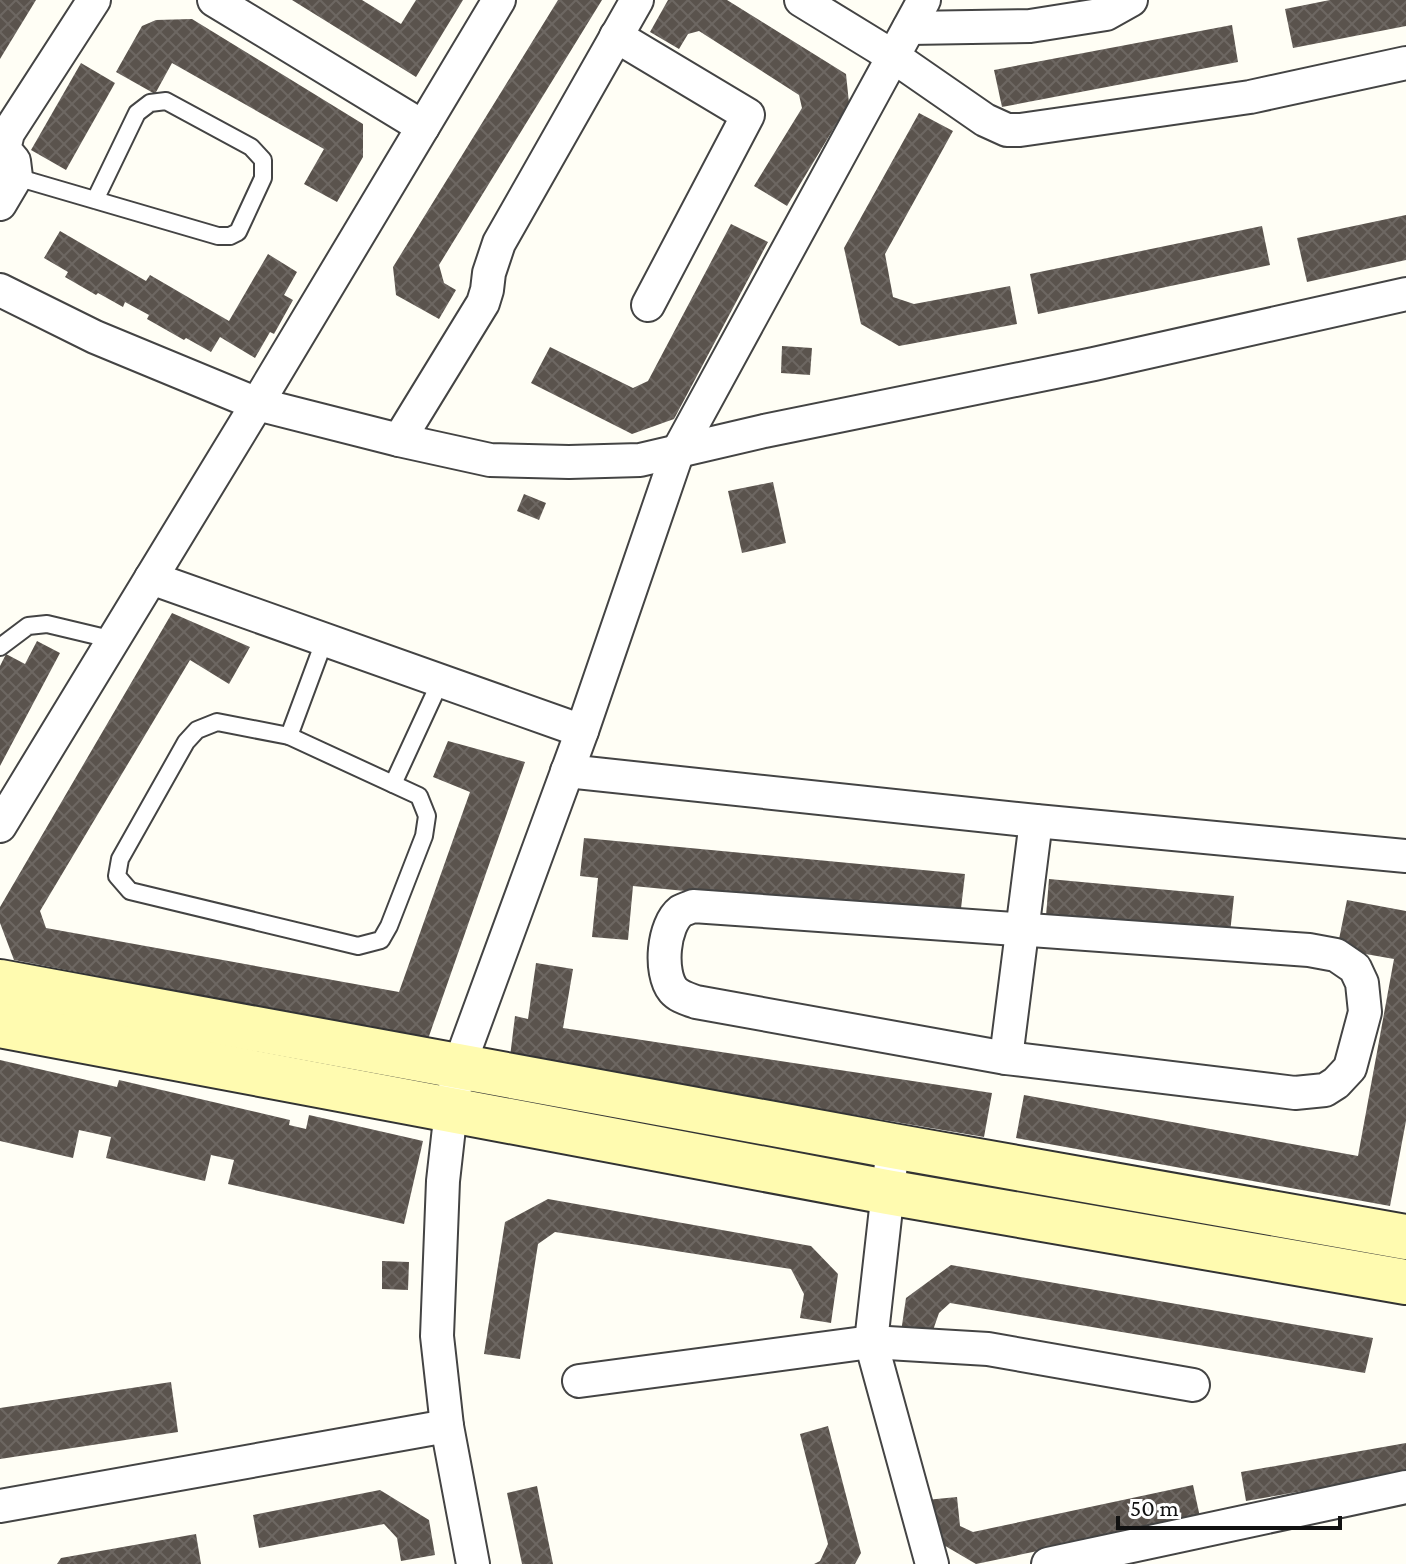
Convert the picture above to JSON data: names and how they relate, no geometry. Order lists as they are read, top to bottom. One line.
{"scale_bar":"50 m"}
